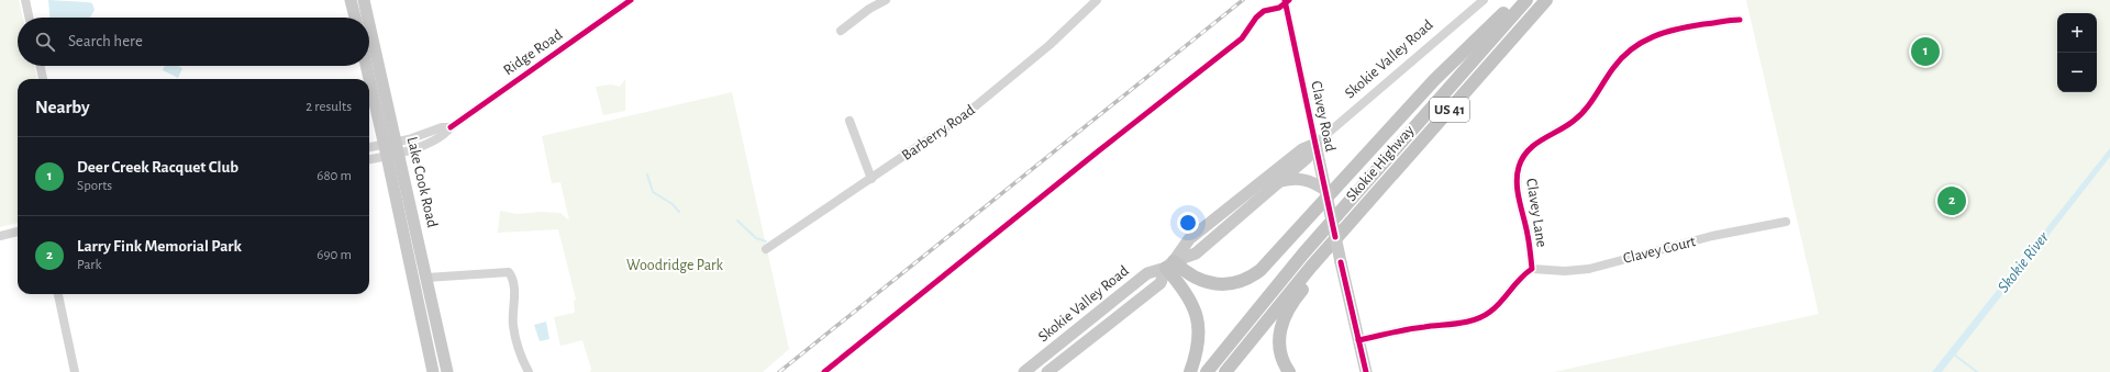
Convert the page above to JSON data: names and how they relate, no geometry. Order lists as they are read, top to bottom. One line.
{"streets":{"highway":["US 41","Skokie Highway"],"main road":["Skokie Valley Road","Clavey Road","Lake Cook Road"],"street":["Ridge Road","Barberry Road","Clavey Lane","Clavey Court"]},"crossings":[["Ridge Road","Lake Cook Road"],["Skokie Valley Road","Clavey Road"],["Clavey Road","Clavey Lane"],["Clavey Lane","Clavey Court"]],"water":["Skokie River"],"parks":["Woodridge Park"],"page":{"map_buttons":["+","−"],"search":"Search here","pins":["1","2"],"heading":["Nearby","2 results"],"list":[{"mark":"1","name":"Deer Creek Racquet Club","note":"Sports","value":"680 m"},{"mark":"2","name":"Larry Fink Memorial Park","note":"Park","value":"690 m"}]}}
